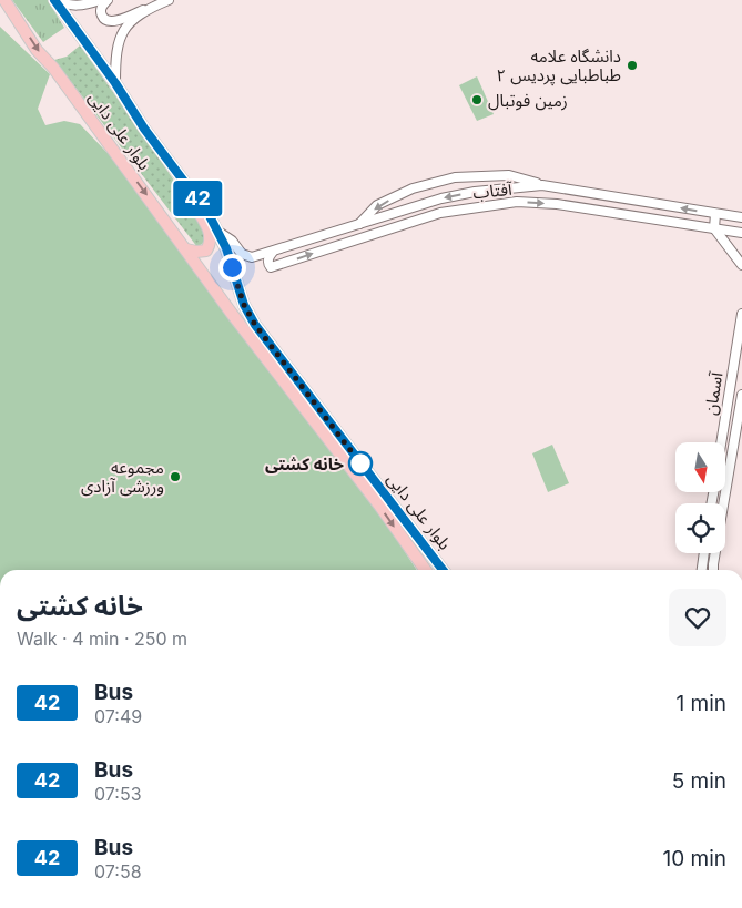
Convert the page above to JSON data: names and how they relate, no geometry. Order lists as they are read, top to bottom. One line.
{"streets":{"main road":["بلوار علی دایی"],"street":["آفتاب","آسمان"]},"crossings":[["بلوار علی دایی","آفتاب"]],"places":["دانشگاه علامه طباطبایی پردیس ۲","زمین فوتبال","خانه کشتی","مجموعه ورزشی آزادی"],"lines":["bus line 42"],"north":"bottom","page":{"on_map":"42","heading":["خانه کشتی","Walk · 4 min · 250 m"],"list":[{"mark":"42","name":"Bus","note":"07:49","value":"1 min"},{"mark":"42","name":"Bus","note":"07:53","value":"5 min"},{"mark":"42","name":"Bus","note":"07:58","value":"10 min"}]}}
